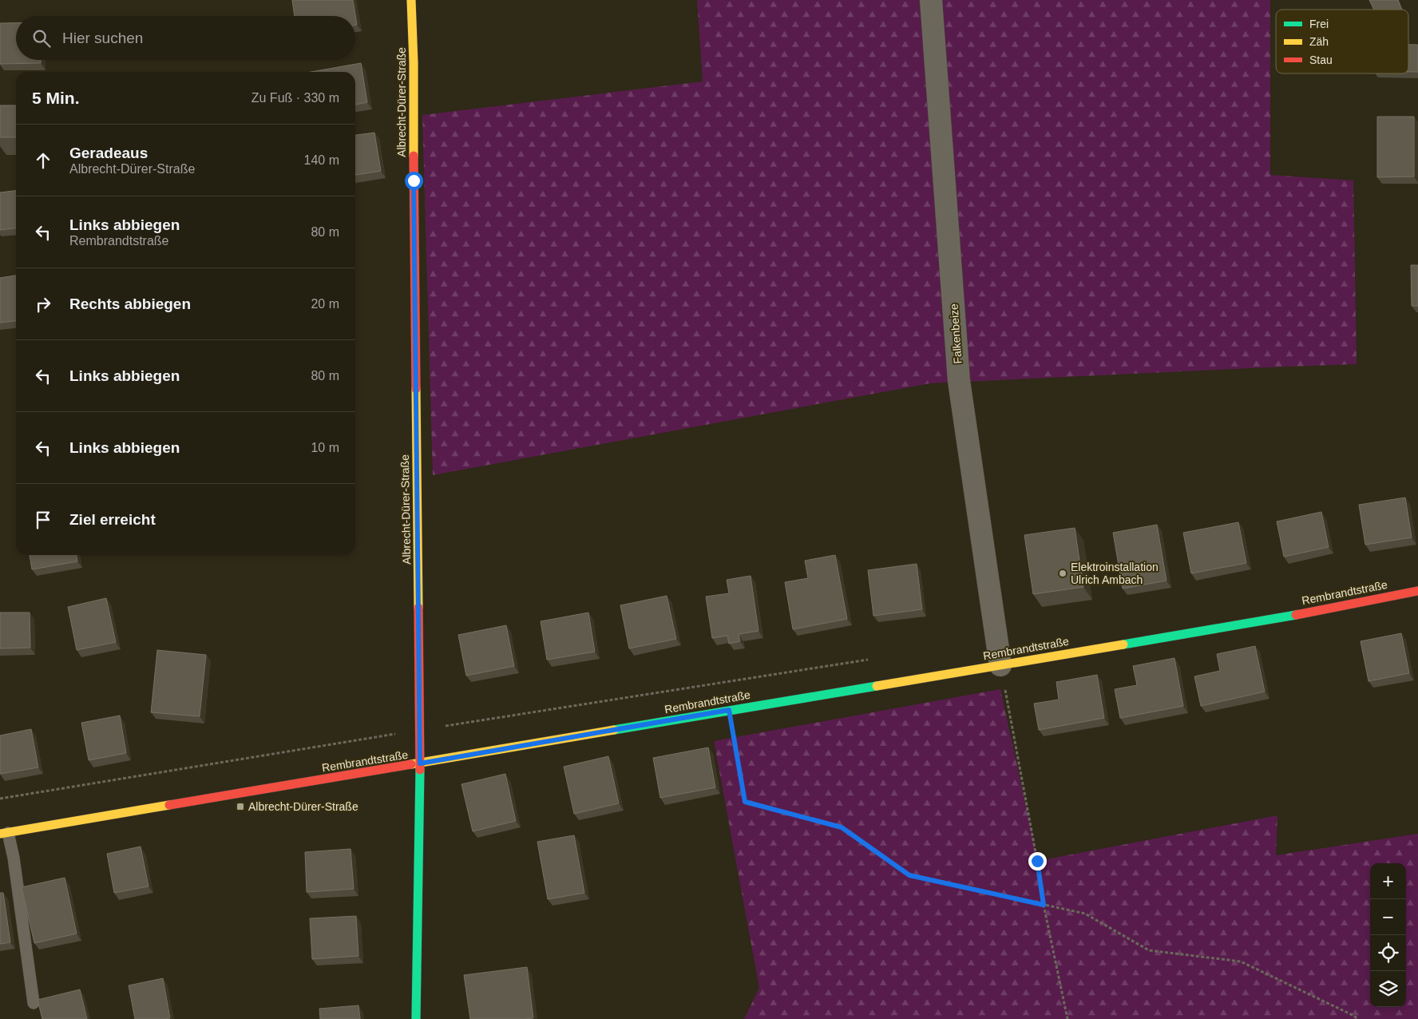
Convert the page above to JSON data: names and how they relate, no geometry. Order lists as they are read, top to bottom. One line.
{"streets":{"street":["Albrecht-Dürer-Straße","Falkenbeize","Rembrandtstraße"]},"crossings":[["Albrecht-Dürer-Straße","Rembrandtstraße"],["Falkenbeize","Rembrandtstraße"]],"places":{"other":["Elektroinstallation Ulrich Ambach"],"transit":["Albrecht-Dürer-Straße"]},"legend":["Frei","Zäh","Stau"],"page":{"search":"Hier suchen","heading":["5 Min.","Zu Fuß · 330 m"],"list":[["Geradeaus","Albrecht-Dürer-Straße","140 m"],["Links abbiegen","Rembrandtstraße","80 m"],["Rechts abbiegen","20 m"],["Links abbiegen","80 m"],["Links abbiegen","10 m"],"Ziel erreicht"],"map_buttons":["+","−"]}}
